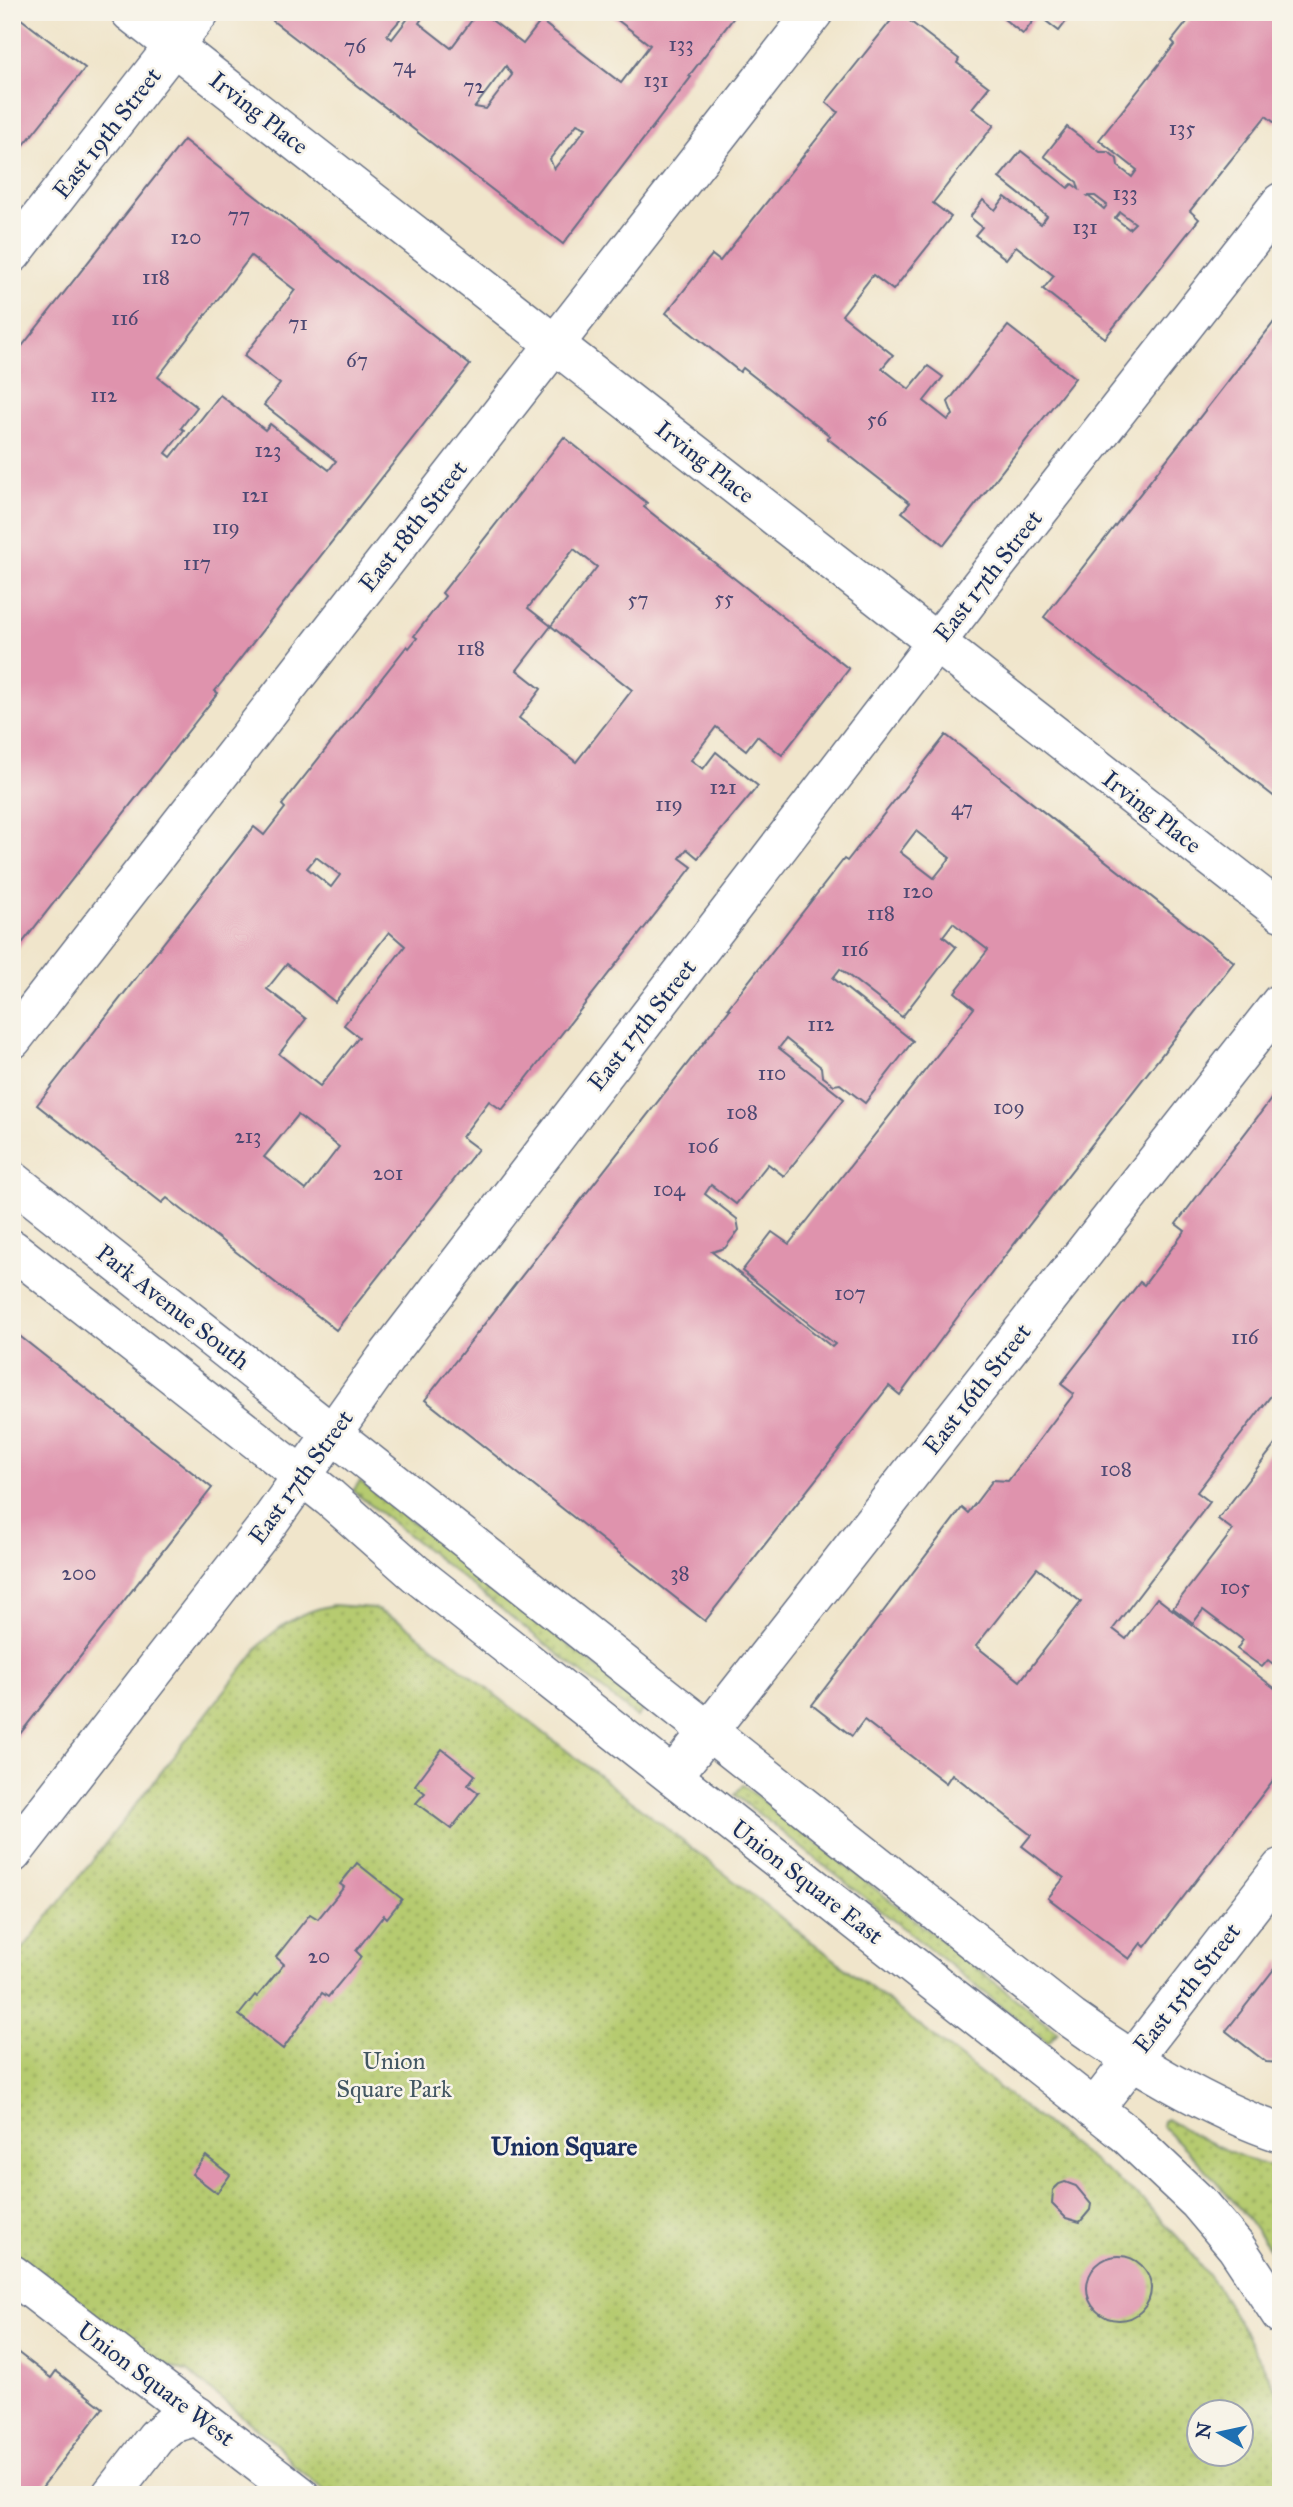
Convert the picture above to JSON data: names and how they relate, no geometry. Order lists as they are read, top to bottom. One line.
{"streets":{"street":["Irving Place","East 19th Street","East 18th Street","East 17th Street","Park Avenue South","East 16th Street","Union Square East","East 15th Street","Union Square West"]},"crossings":[["Irving Place","East 19th Street"],["Irving Place","East 18th Street"],["Irving Place","East 17th Street"],["East 17th Street","Park Avenue South"],["East 17th Street","Union Square East"],["East 16th Street","Union Square East"],["Union Square East","East 15th Street"]],"districts":["Union Square"],"parks":["Union Square Park"],"house_numbers":["133","76","74","131","72","135","133","77","131","120","118","116","71","67","112","56","123","121","119","117","55","57","118","121","119","47","120","118","116","112","110","109","108","213","106","201","104","107","116","108","200","38","105","20"],"north":"left"}
